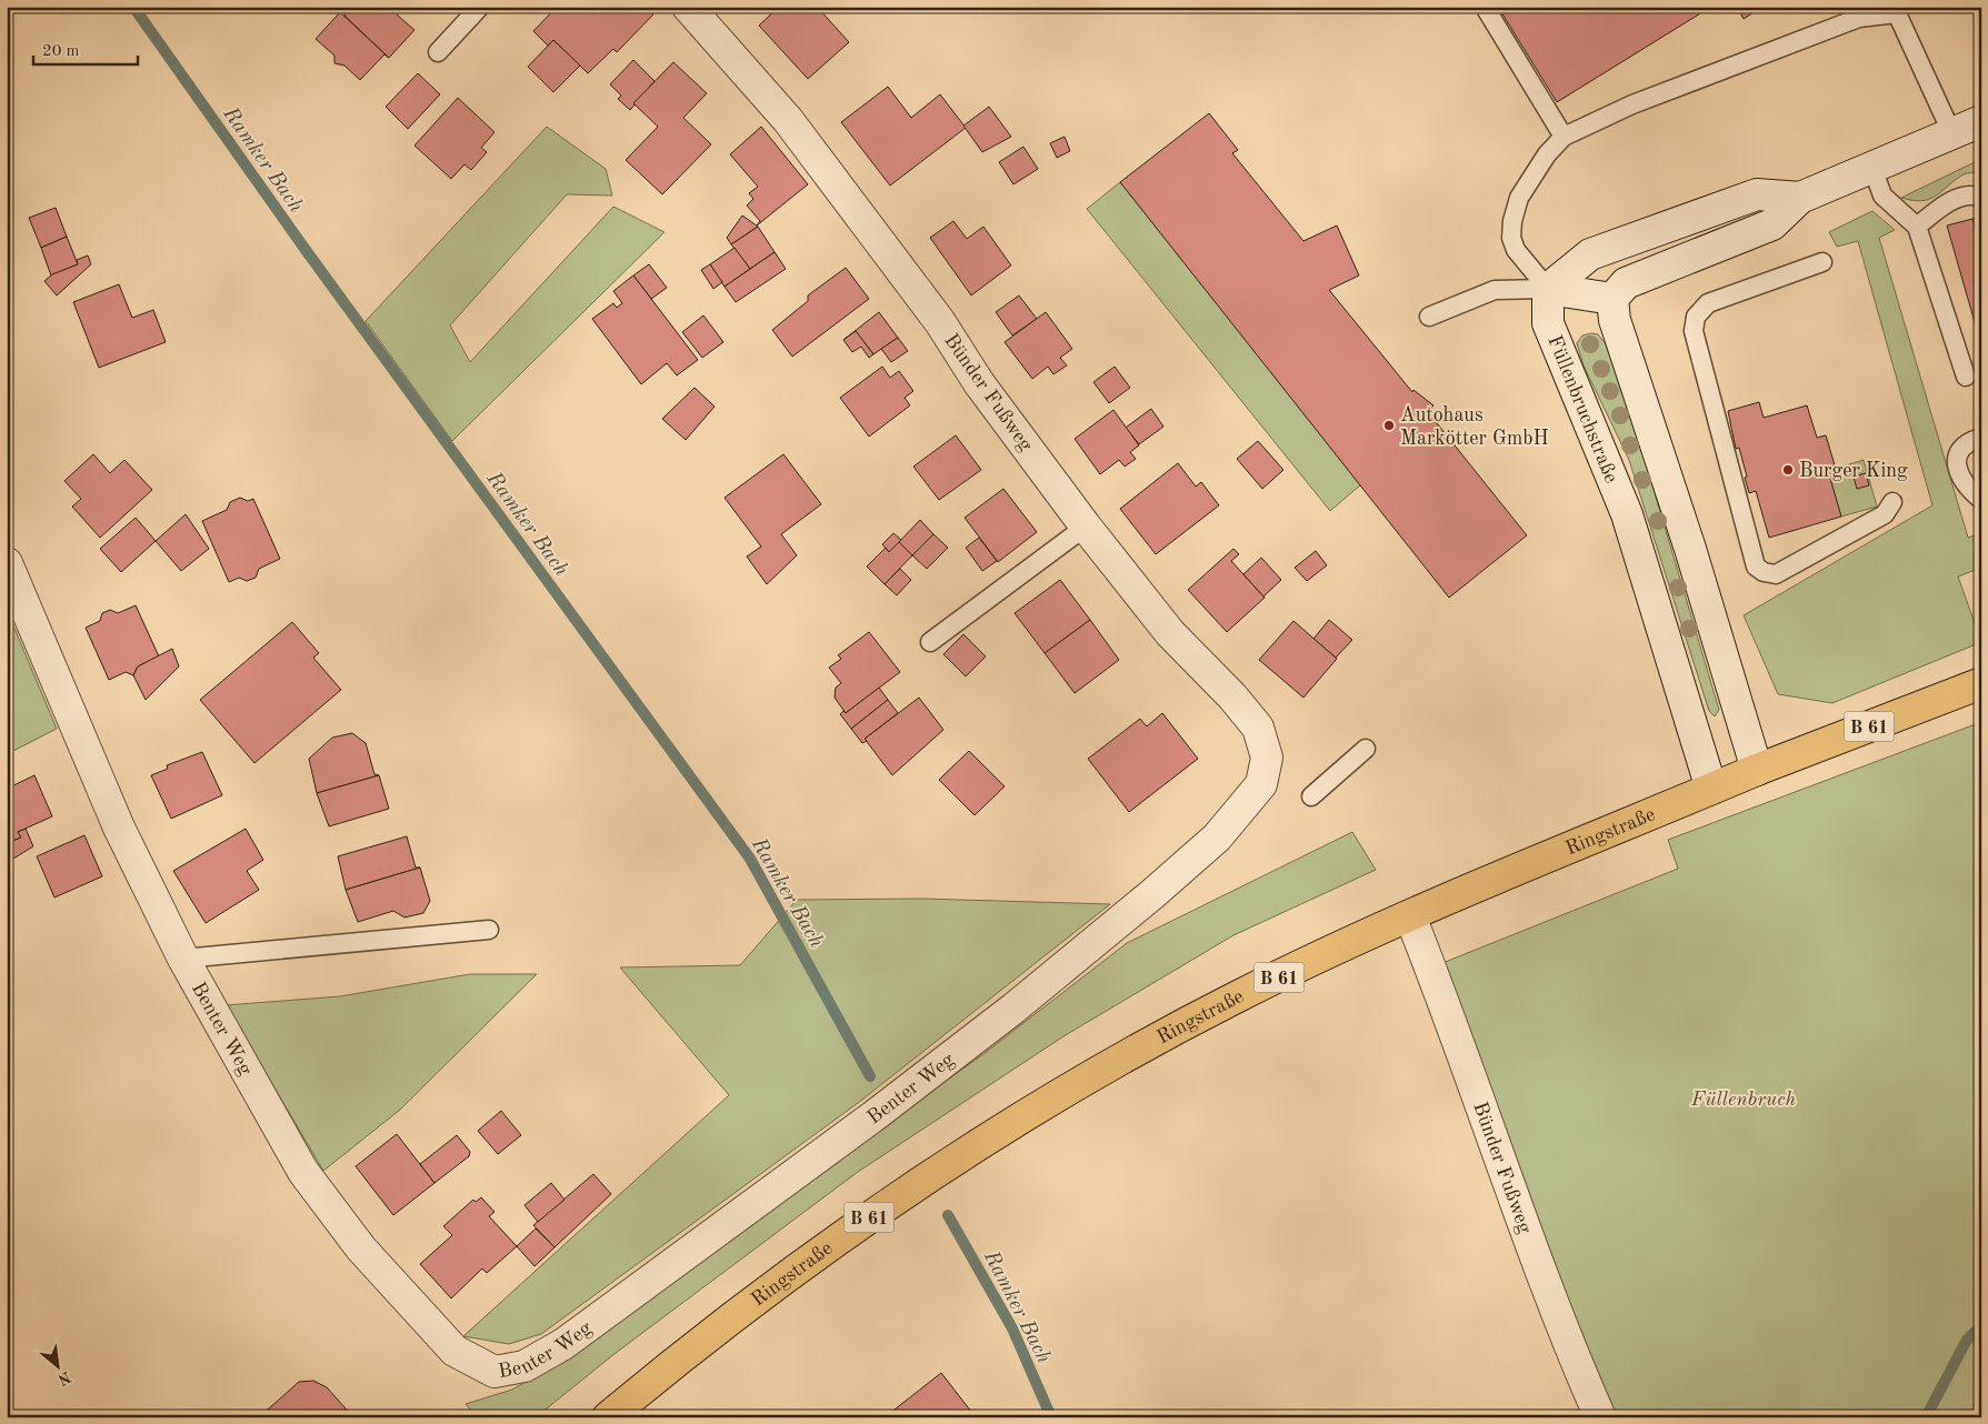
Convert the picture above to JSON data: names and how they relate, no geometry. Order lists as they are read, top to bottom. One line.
{"streets":{"main road":["B 61","Ringstraße"],"street":["Bünder Fußweg","Füllenbruchstraße","Benter Weg"]},"crossings":[["Bünder Fußweg","Ringstraße"],["Bünder Fußweg","Benter Weg"],["Füllenbruchstraße","Ringstraße"]],"water":["Ramker Bach"],"parks":["Füllenbruch"],"places":["Autohaus Markötter GmbH","Burger King"],"scale_bar":"20 m","north":"bottom right"}
